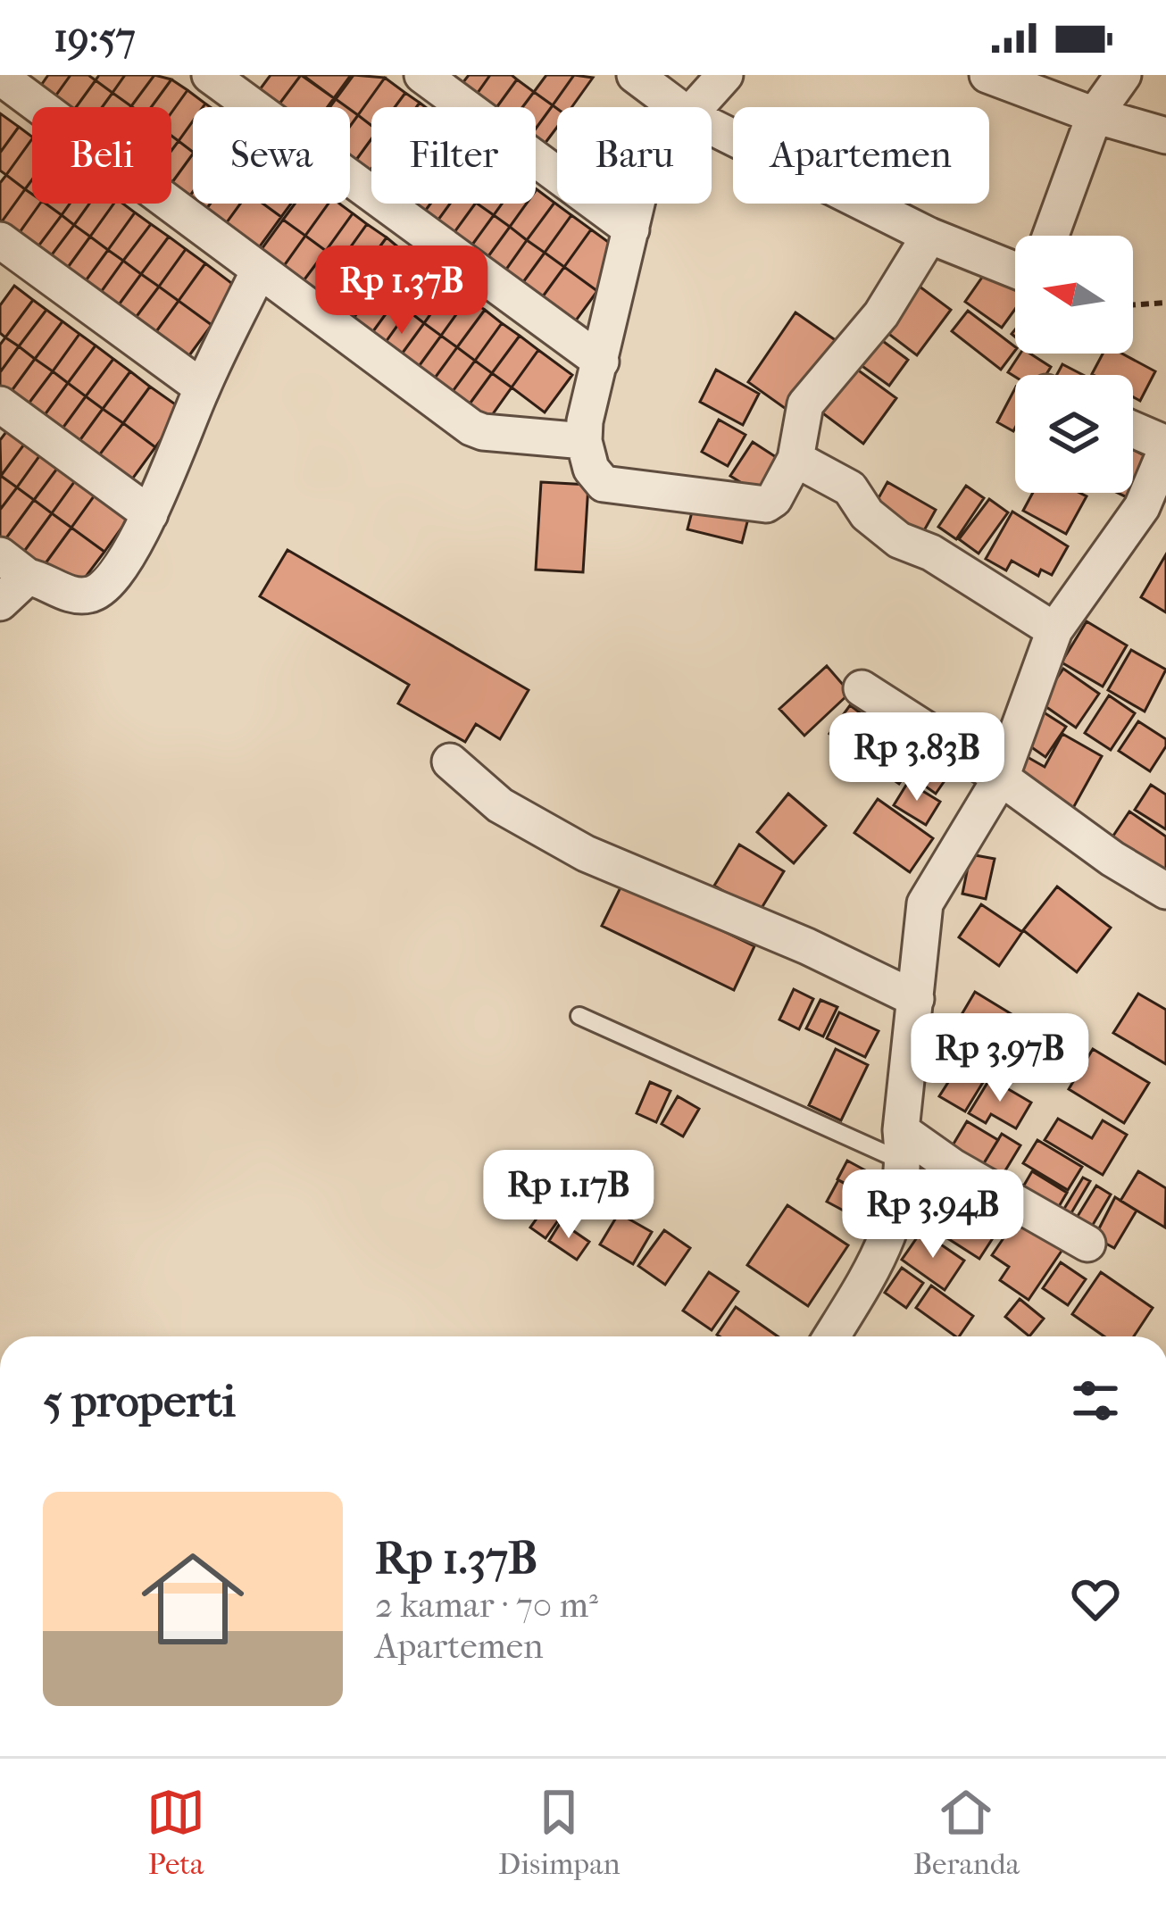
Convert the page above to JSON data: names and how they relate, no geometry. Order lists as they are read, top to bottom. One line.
{"north":"left","page":{"status":"19:57","chip":["Beli","Sewa","Filter","Baru","Apartemen"],"price":["Rp 1.37B","Rp 3.83B","Rp 3.97B","Rp 1.17B","Rp 3.94B"],"heading":"5 properti","list":[{"name":"Rp 1.37B","note":"2 kamar · 70 m² · Apartemen"}],"tabs":["Peta","Disimpan","Beranda"]}}
